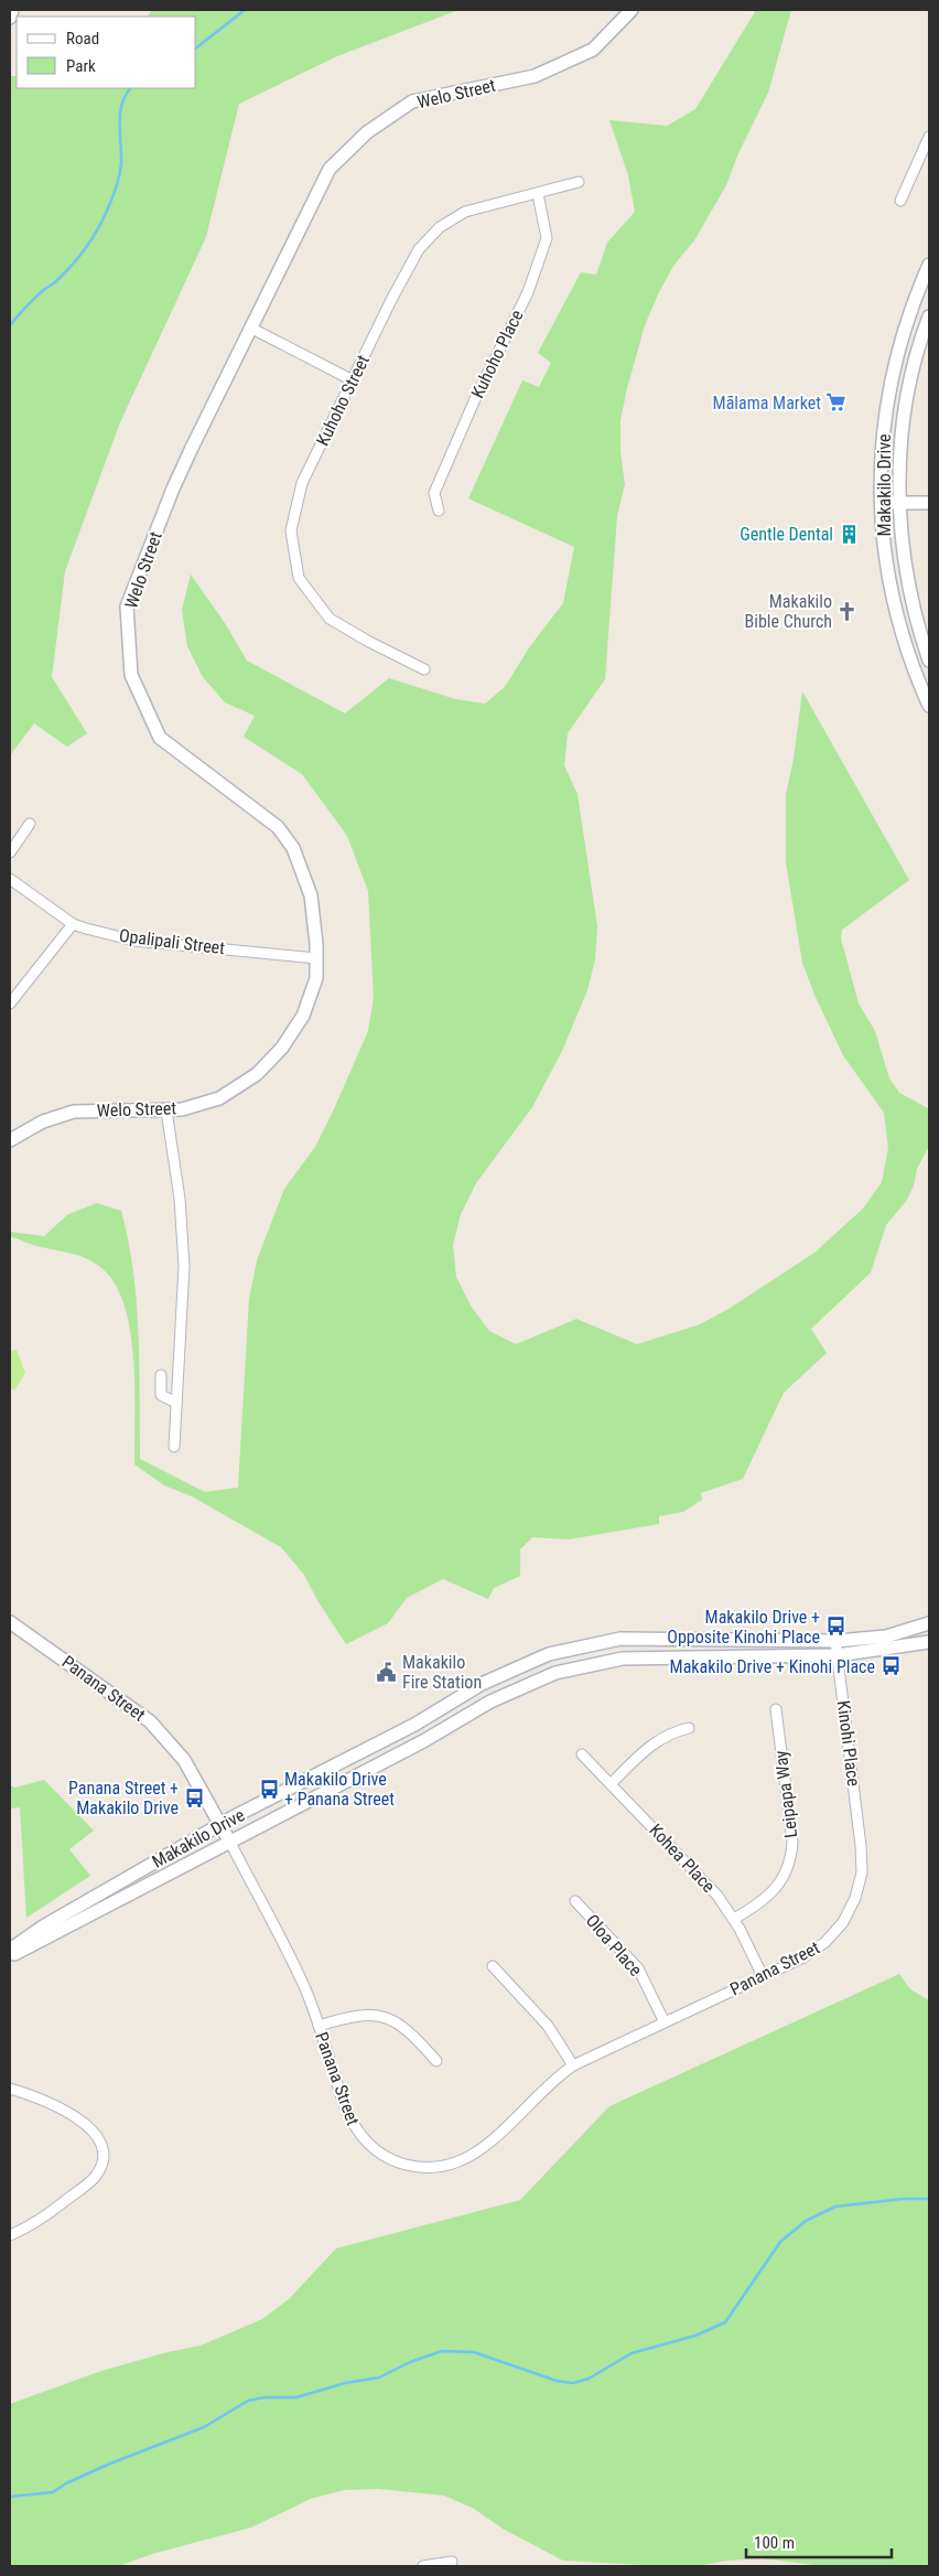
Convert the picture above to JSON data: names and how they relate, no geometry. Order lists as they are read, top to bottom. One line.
{"streets":{"main road":["Welo Street","Makakilo Drive","Panana Street"],"street":["Kuhoho Place","Kuhoho Street","Opalipali Street","Kinohi Place","Leipapa Way","Kohea Place","Oloa Place"]},"crossings":[["Welo Street","Opalipali Street"],["Kuhoho Place","Kuhoho Street"],["Makakilo Drive","Panana Street"],["Makakilo Drive","Kinohi Place"],["Panana Street","Kinohi Place"],["Panana Street","Kohea Place"],["Panana Street","Oloa Place"],["Leipapa Way","Kohea Place"]],"places":{"supermarket":["Mālama Market"],"building":["Gentle Dental"],"church":["Makakilo Bible Church"],"bus stop":["Makakilo Drive + Opposite Kinohi Place","Makakilo Drive + Kinohi Place","Makakilo Drive + Panana Street","Panana Street + Makakilo Drive"],"public building":["Makakilo Fire Station"]},"legend":["Road","Park"],"scale_bar":"100 m"}
